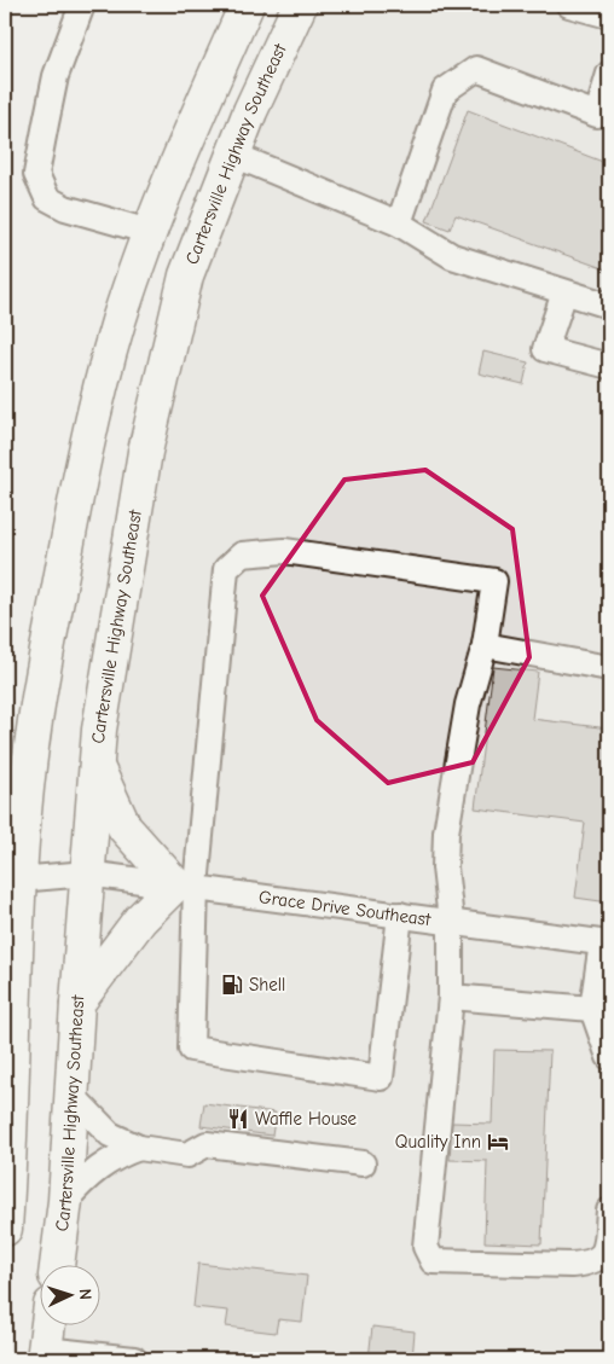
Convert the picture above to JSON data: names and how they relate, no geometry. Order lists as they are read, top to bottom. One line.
{"streets":{"highway":["Cartersville Highway Southeast"],"street":["Grace Drive Southeast"]},"crossings":[["Cartersville Highway Southeast","Grace Drive Southeast"]],"places":{"fuel station":["Shell"],"restaurant":["Waffle House"],"hotel":["Quality Inn"]},"north":"right"}
